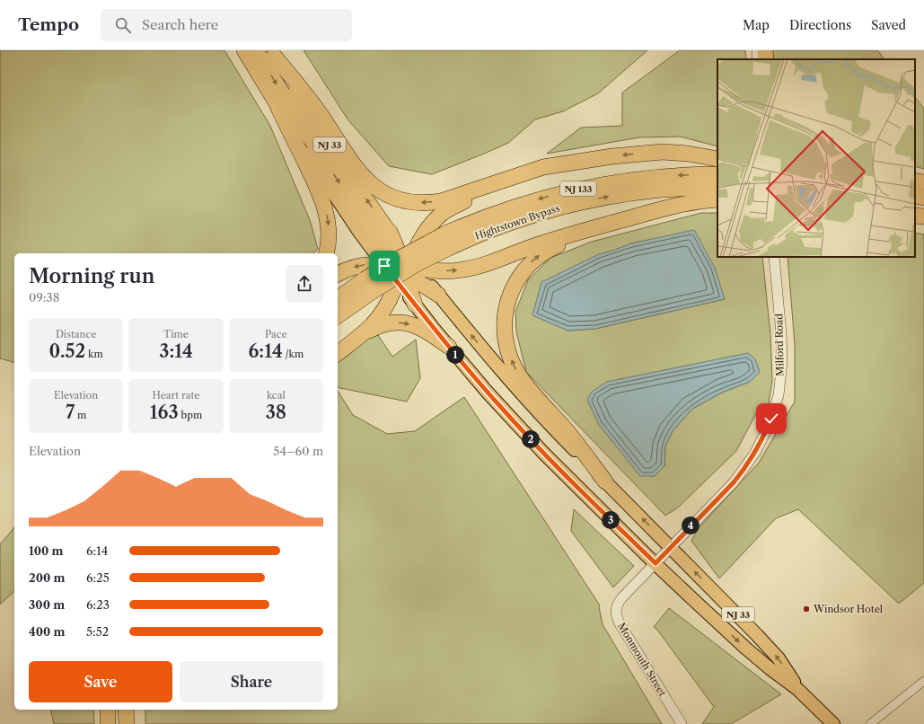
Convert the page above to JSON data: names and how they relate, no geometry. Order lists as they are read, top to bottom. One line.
{"streets":{"highway":["NJ 33","NJ 133","Hightstown Bypass"],"street":["Milford Road","Monmouth Street"]},"crossings":[["NJ 33","Milford Road"],["NJ 33","Monmouth Street"],["Milford Road","Monmouth Street"]],"places":["Windsor Hotel"],"page":{"header":"Tempo","search":"Search here","nav":["Map","Directions","Saved"],"heading":["Morning run","09:38"],"stats":[["Distance","0.52 km"],["Time","3:14"],["Pace","6:14 /km"],["Elevation","7 m"],["Heart rate","163 bpm"],["kcal","38"]],"pins":["1","2","3","4"],"chart":["Elevation","54–60 m"],"list":[{"name":"100 m","note":"6:14"},{"name":"200 m","note":"6:25"},{"name":"300 m","note":"6:23"},{"name":"400 m","note":"5:52"}],"buttons":["Save","Share"]}}
